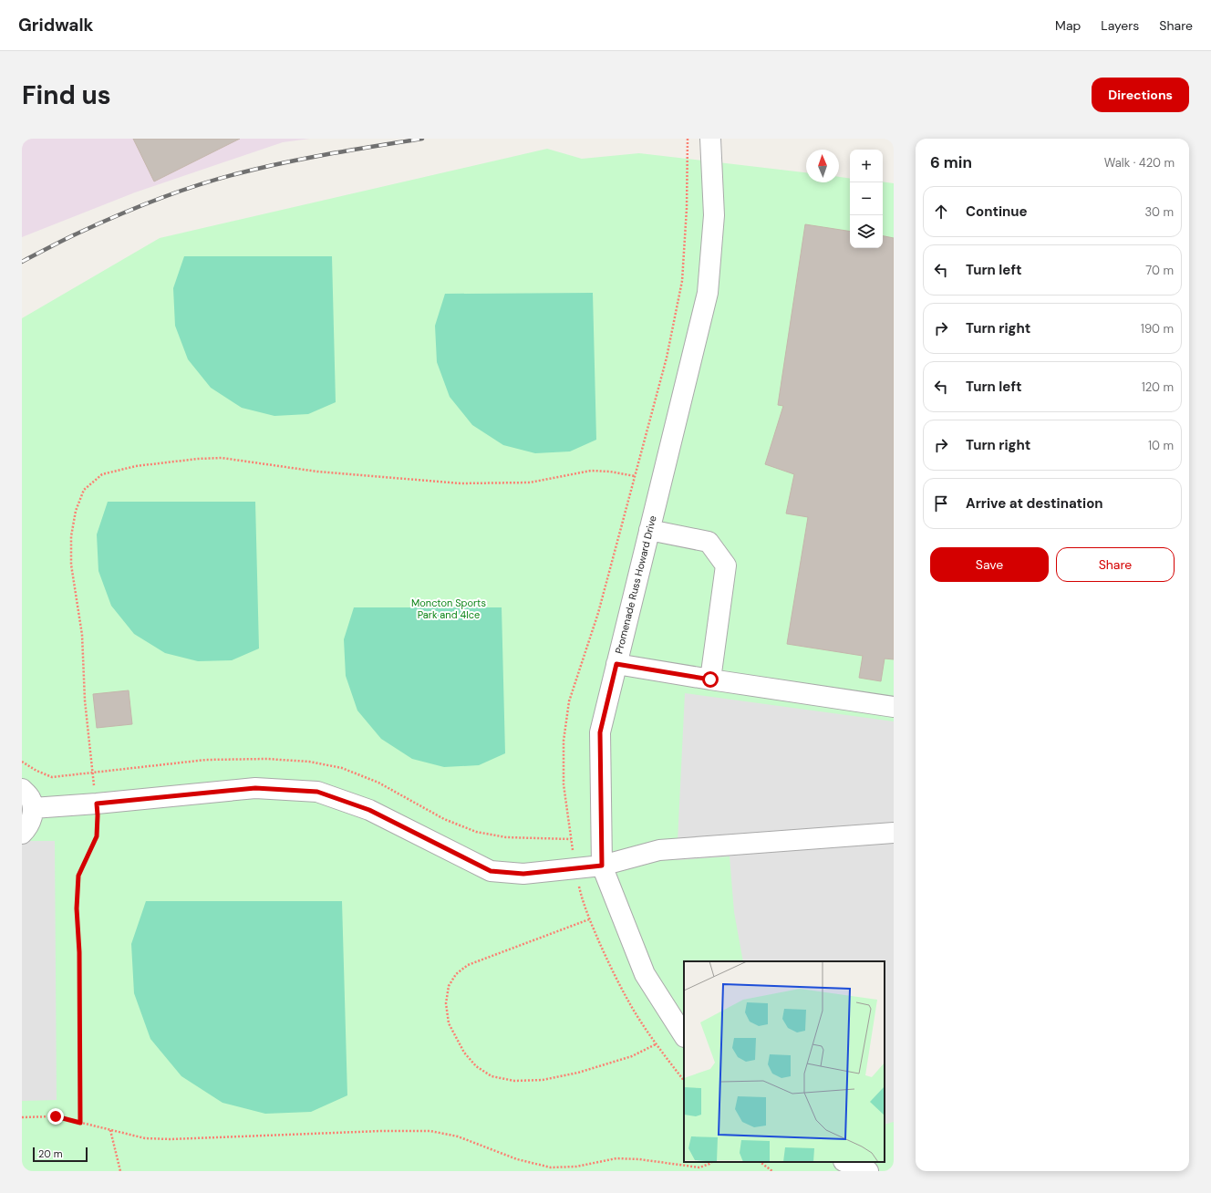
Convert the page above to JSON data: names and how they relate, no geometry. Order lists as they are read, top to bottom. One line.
{"streets":{"street":["Promenade Russ Howard Drive"]},"parks":["Moncton Sports Park and 4Ice"],"scale_bar":"20 m","north":"top","page":{"header":"Gridwalk","nav":["Map","Layers","Share"],"buttons":["Directions",["Save","Share"]],"title":"Find us","heading":["6 min","Walk · 420 m"],"map_buttons":["+","−"],"list":[["Continue","30 m"],["Turn left","70 m"],["Turn right","190 m"],["Turn left","120 m"],["Turn right","10 m"],"Arrive at destination"],"scale":"20 m"}}
